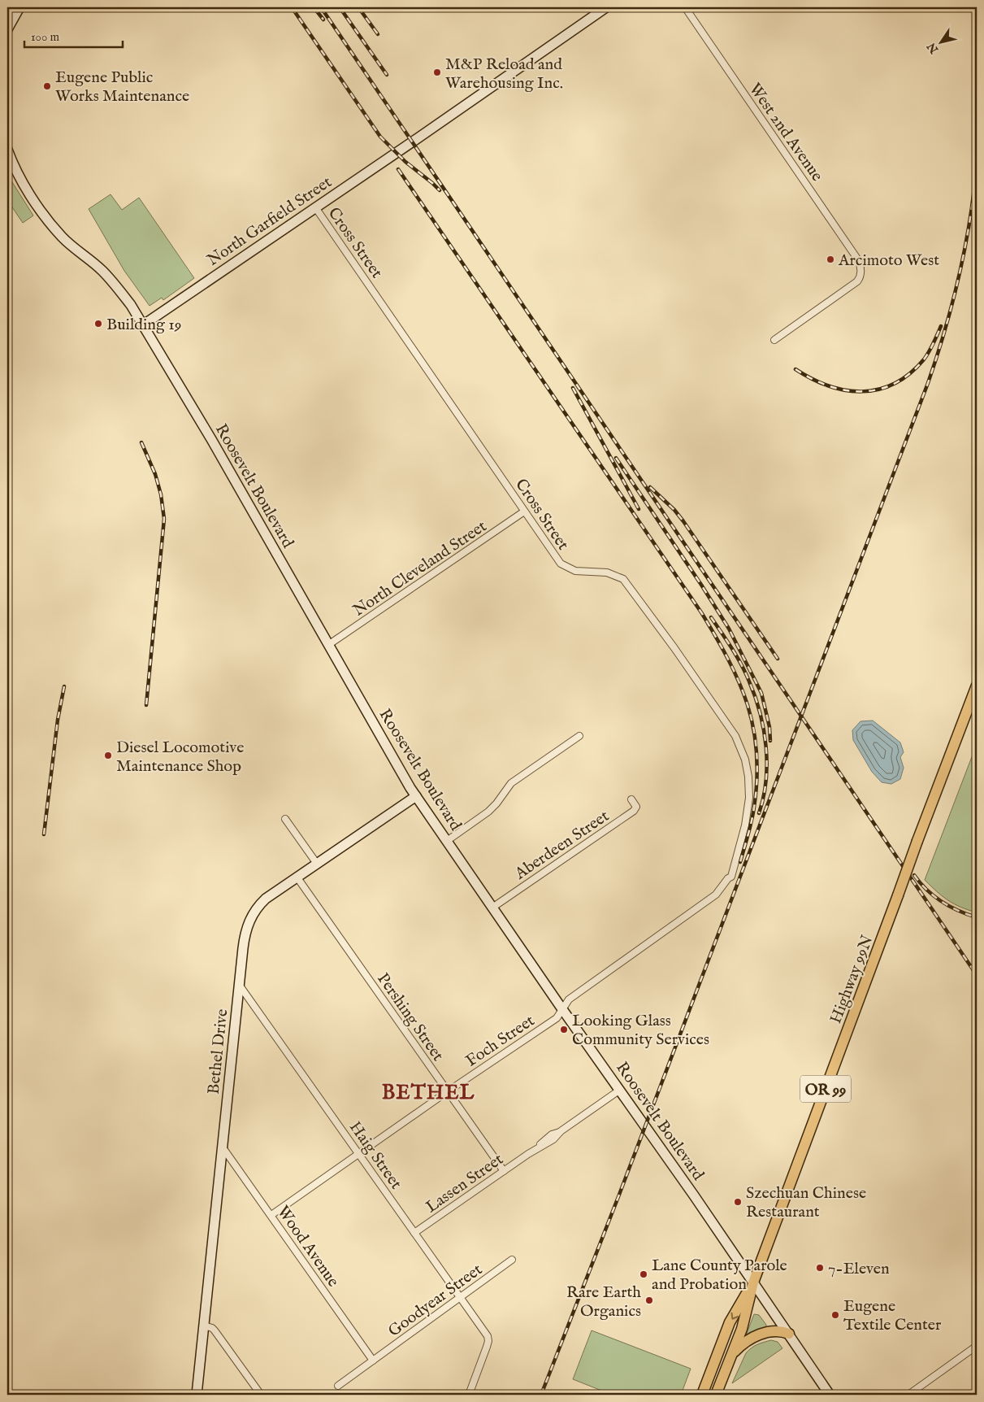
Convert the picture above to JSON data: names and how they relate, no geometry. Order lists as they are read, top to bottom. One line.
{"streets":{"main road":["North Garfield Street","Roosevelt Boulevard","Highway 99N","Bethel Drive","OR 99"],"street":["West 2nd Avenue","Cross Street","North Cleveland Street","Aberdeen Street","Pershing Street","Foch Street","Haig Street","Lassen Street","Wood Avenue","Goodyear Street"]},"crossings":[["North Garfield Street","Cross Street"],["North Garfield Street","Roosevelt Boulevard"],["Cross Street","North Cleveland Street"],["Cross Street","Foch Street"],["Roosevelt Boulevard","North Cleveland Street"],["Roosevelt Boulevard","Aberdeen Street"],["Roosevelt Boulevard","Highway 99N"],["Roosevelt Boulevard","Foch Street"],["Roosevelt Boulevard","Bethel Drive"],["Roosevelt Boulevard","Lassen Street"],["Pershing Street","Foch Street"],["Pershing Street","Bethel Drive"],["Pershing Street","Lassen Street"],["Foch Street","Haig Street"],["Foch Street","Wood Avenue"],["Bethel Drive","Haig Street"],["Bethel Drive","Wood Avenue"],["Haig Street","Lassen Street"],["Haig Street","Goodyear Street"],["Wood Avenue","Goodyear Street"]],"districts":["BETHEL"],"places":["M&P Reload and Warehousing Inc.","Eugene Public Works Maintenance","Arcimoto West","Building 19","Diesel Locomotive Maintenance Shop","Looking Glass Community Services","Szechuan Chinese Restaurant","7-Eleven","Lane County Parole and Probation","Rare Earth Organics","Eugene Textile Center"],"scale_bar":"100 m","north":"bottom left"}
